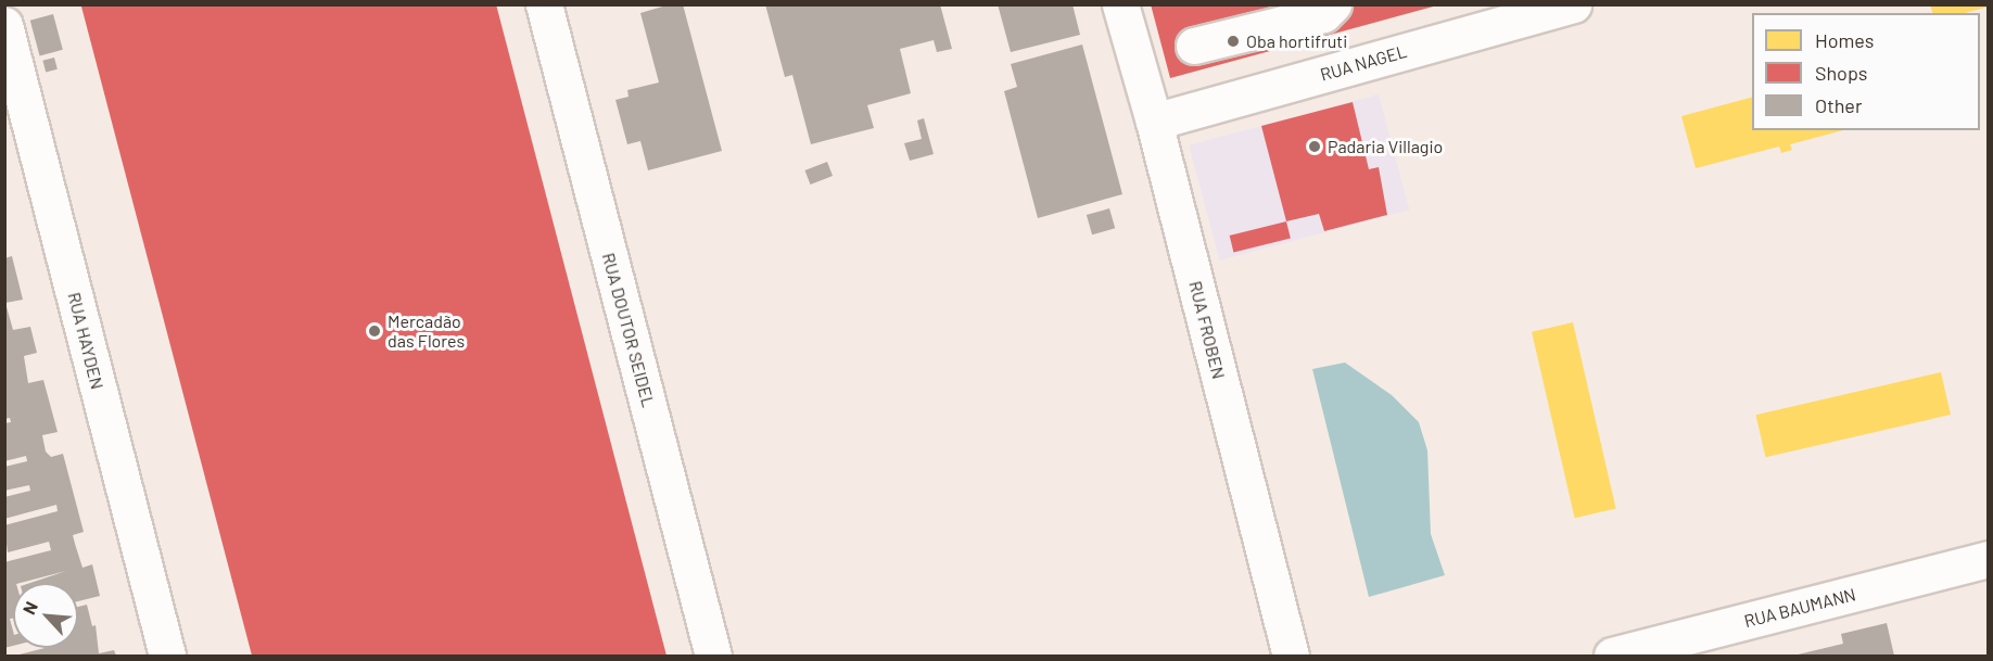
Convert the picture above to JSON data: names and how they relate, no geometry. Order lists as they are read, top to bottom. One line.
{"streets":{"street":["RUA NAGEL","RUA DOUTOR SEIDEL","RUA FROBEN","RUA HAYDEN","RUA BAUMANN"]},"crossings":[["RUA NAGEL","RUA FROBEN"]],"places":["Oba hortifruti","Padaria Villagio","Mercadão das Flores"],"legend":["Homes","Shops","Other"],"north":"top left"}
